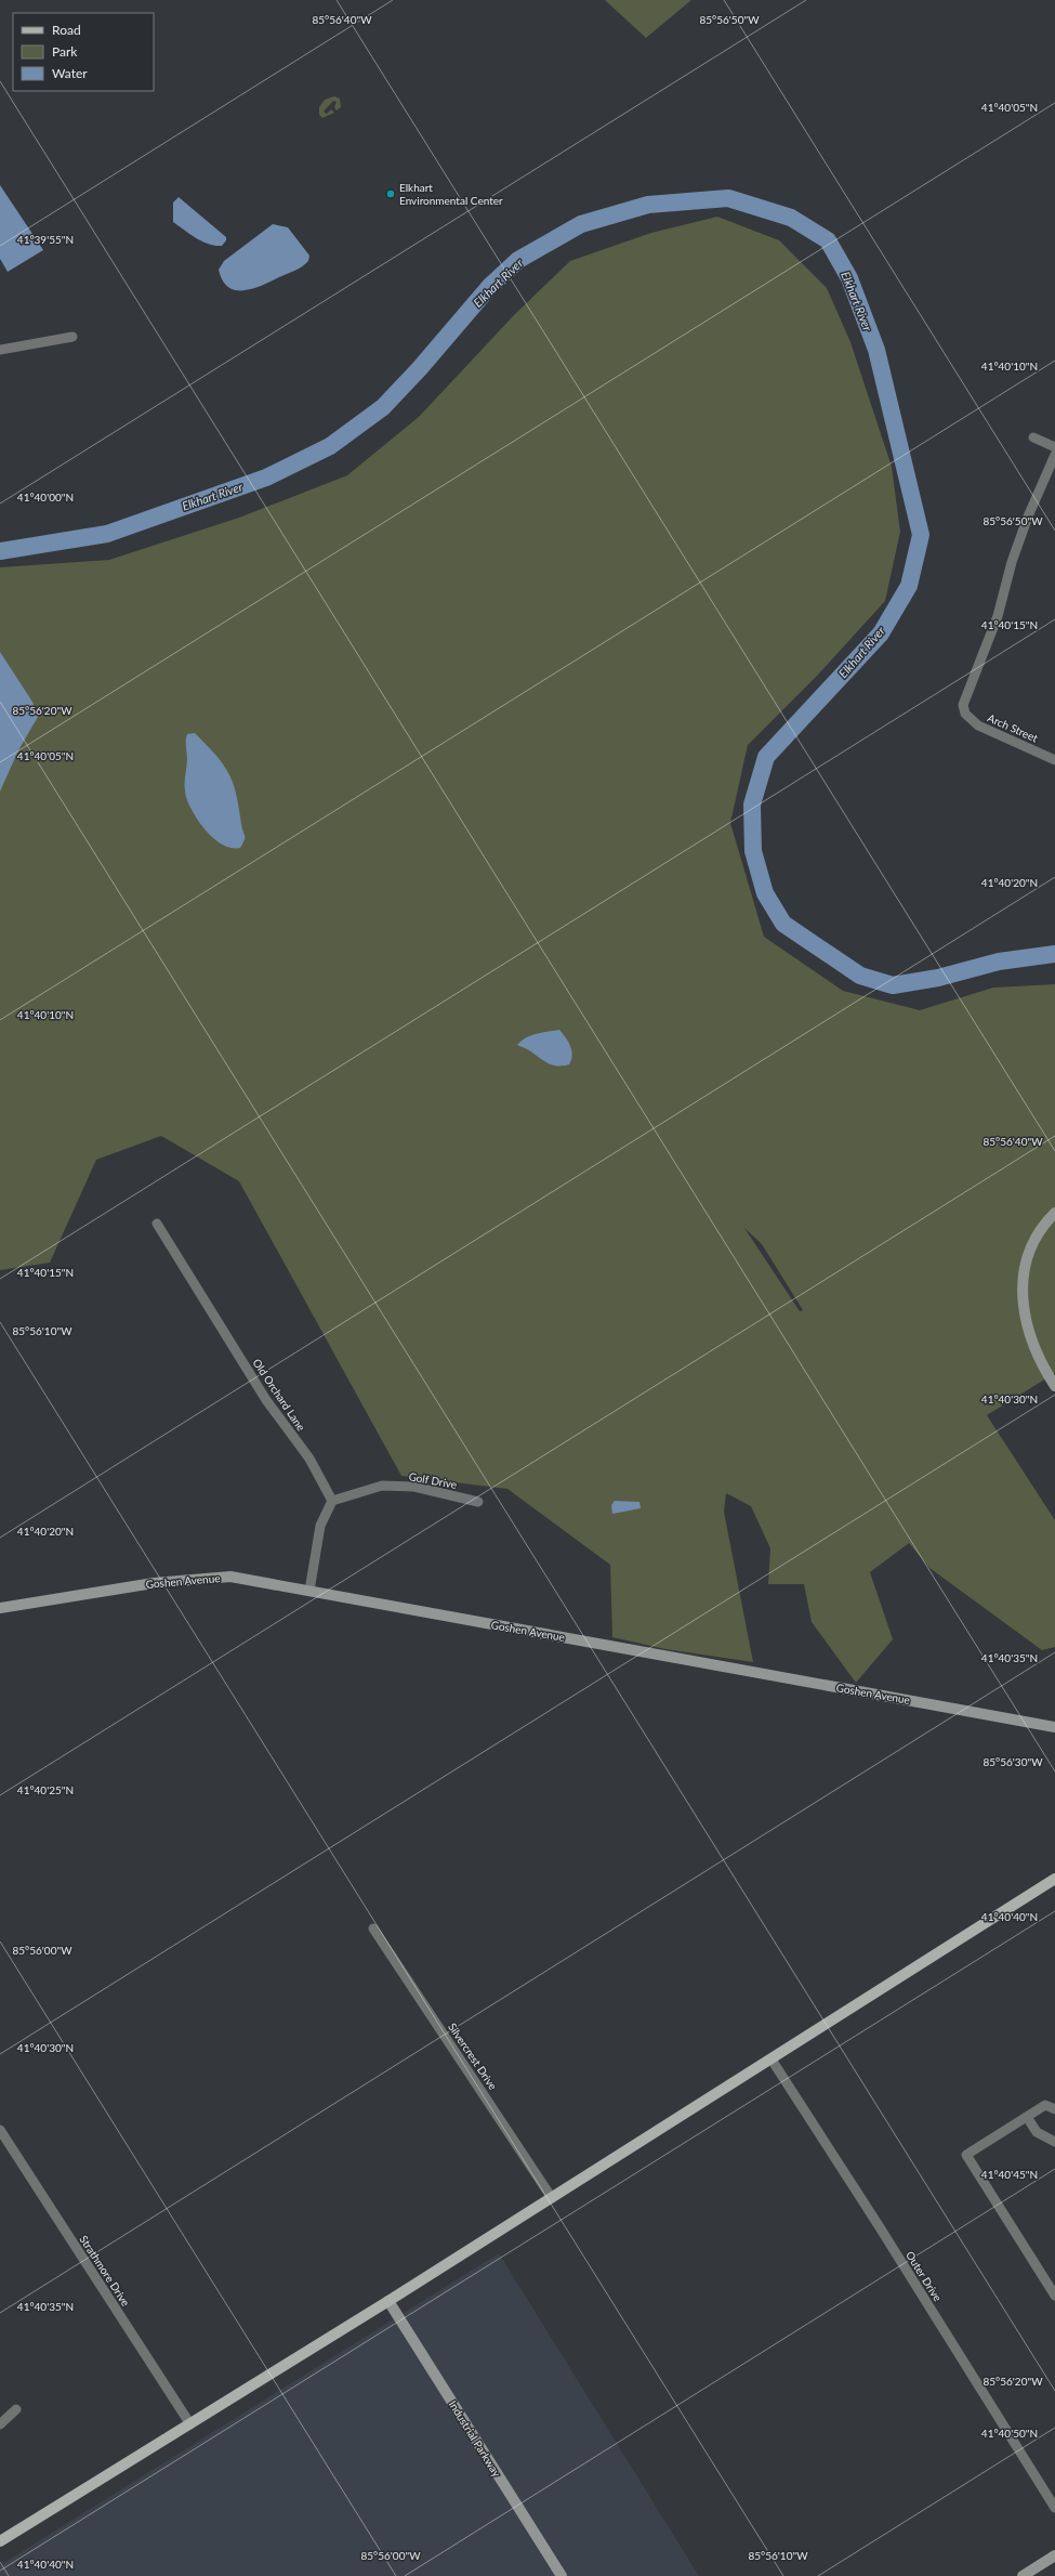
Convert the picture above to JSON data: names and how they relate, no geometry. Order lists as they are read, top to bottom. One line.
{"streets":{"street":["Arch Street","Old Orchard Lane","Golf Drive","Goshen Avenue","Silvercrest Drive","Strathmore Drive","Outer Drive","Industrial Parkway"]},"crossings":[["Old Orchard Lane","Golf Drive"]],"water":["Elkhart River"],"places":["Elkhart Environmental Center"],"legend":["Road","Park","Water"],"coordinates":["85°56'40\"W","85°56'50\"W","41°40'05\"N","41°39'55\"N","41°40'10\"N","41°40'00\"N","41°40'15\"N","85°56'20\"W","41°40'20\"N","85°56'10\"W","41°40'30\"N","41°40'35\"N","85°56'30\"W","41°40'25\"N","41°40'40\"N","85°56'00\"W","41°40'45\"N","41°40'50\"N"]}
